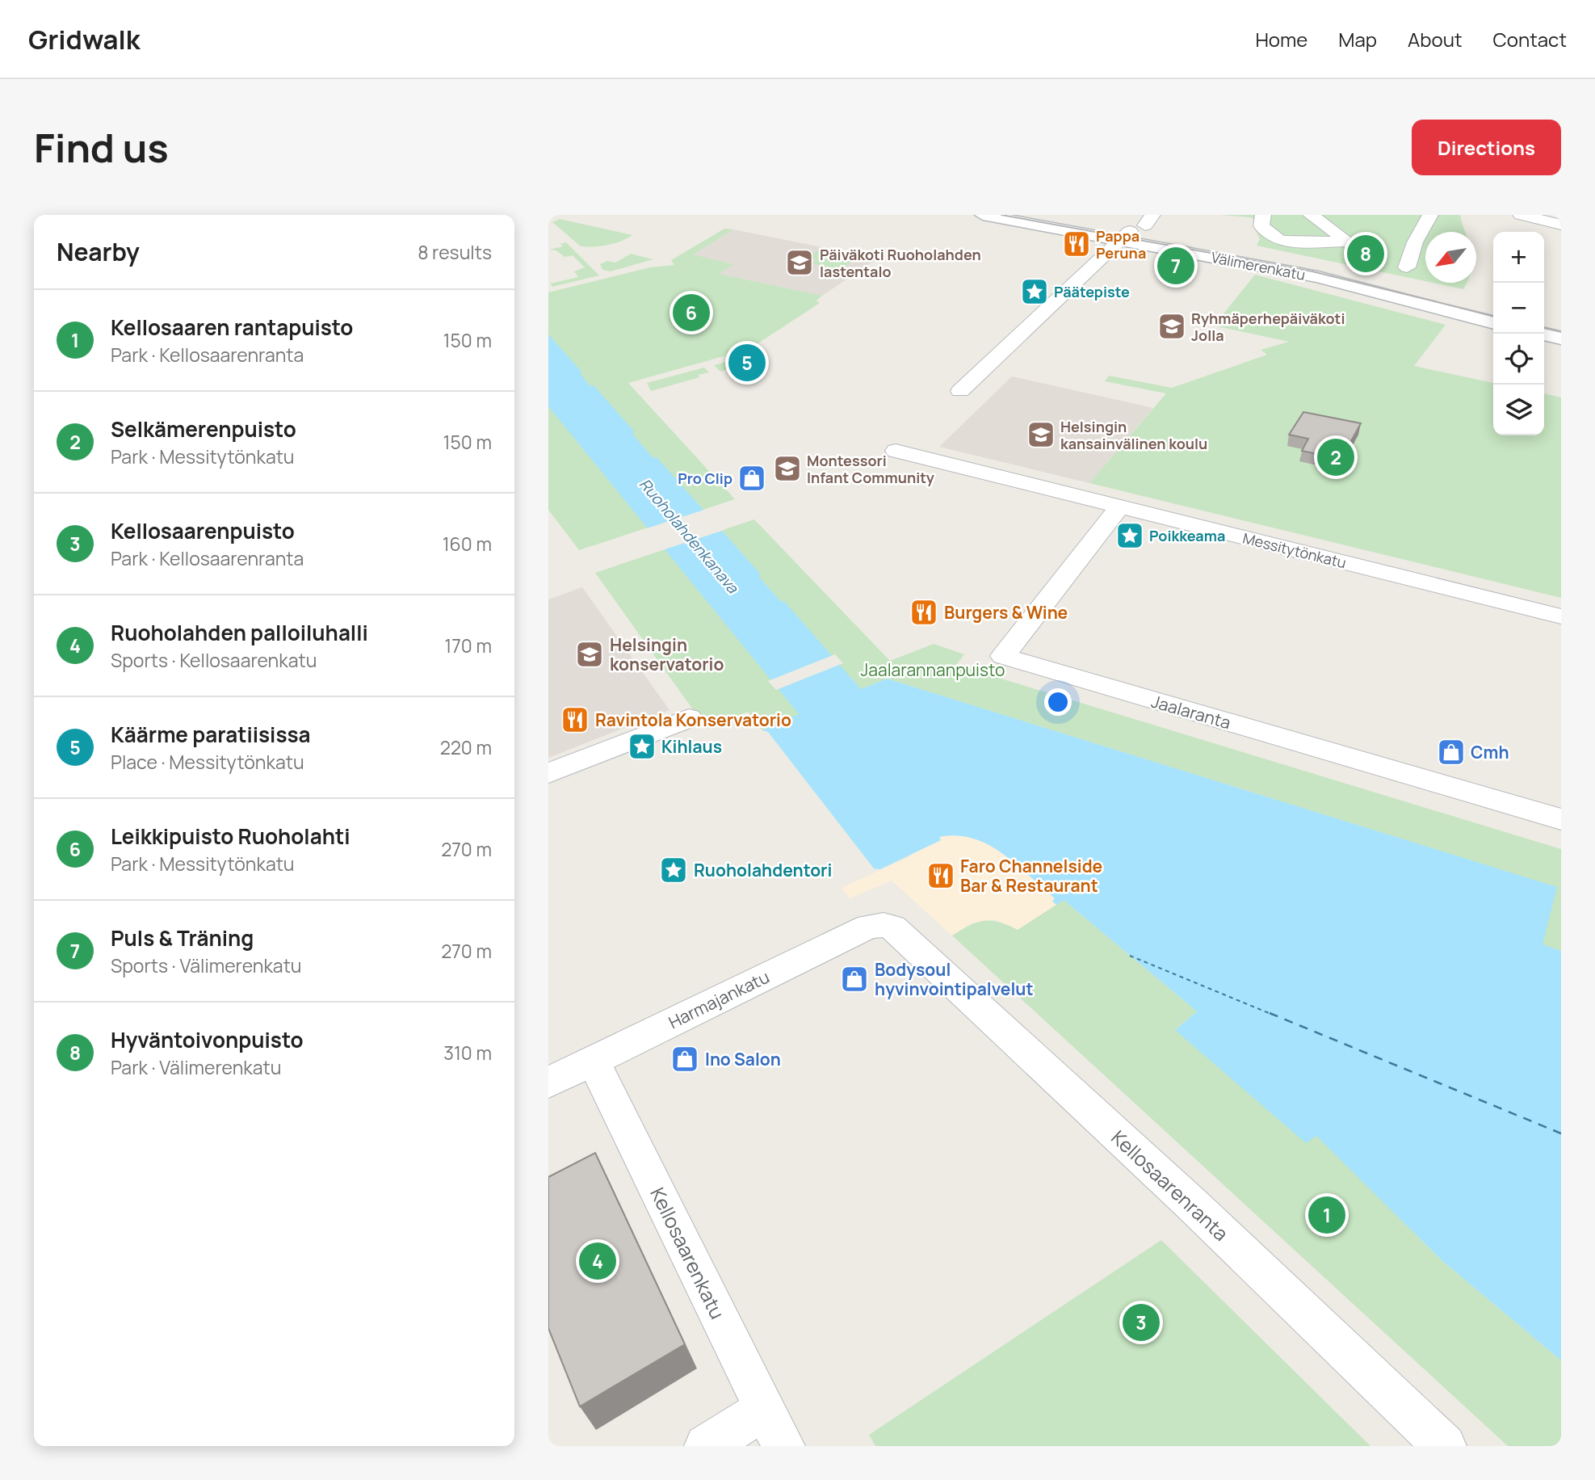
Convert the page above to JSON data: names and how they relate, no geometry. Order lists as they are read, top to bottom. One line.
{"streets":{"street":["Välimerenkatu","Messitytönkatu","Jaalaranta","Harmajankatu","Kellosaarenranta","Kellosaarenkatu"]},"crossings":[["Messitytönkatu","Jaalaranta"],["Harmajankatu","Kellosaarenranta"],["Harmajankatu","Kellosaarenkatu"]],"water":["Ruoholahdenkanava"],"parks":["Jaalarannanpuisto"],"places":{"restaurant":["Pappa Peruna","Burgers & Wine","Ravintola Konservatorio","Faro Channelside Bar & Restaurant"],"school or university":["Päiväkoti Ruoholahden lastentalo","Ryhmäperhepäiväkoti Jolla","Helsingin kansainvälinen koulu","Montessori Infant Community","Helsingin konservatorio"],"place":["Päätepiste","Poikkeama","Kihlaus","Ruoholahdentori"],"shop":["Pro Clip","Cmh","Bodysoul hyvinvointipalvelut","Ino Salon"]},"north":"bottom left","page":{"header":"Gridwalk","nav":["Home","Map","About","Contact"],"buttons":"Directions","title":"Find us","heading":["Nearby","8 results"],"map_buttons":["+","−"],"pins":["8","7","6","5","2","1","4","3"],"list":[{"mark":"1","name":"Kellosaaren rantapuisto","note":"Park · Kellosaarenranta","value":"150 m"},{"mark":"2","name":"Selkämerenpuisto","note":"Park · Messitytönkatu","value":"150 m"},{"mark":"3","name":"Kellosaarenpuisto","note":"Park · Kellosaarenranta","value":"160 m"},{"mark":"4","name":"Ruoholahden palloiluhalli","note":"Sports · Kellosaarenkatu","value":"170 m"},{"mark":"5","name":"Käärme paratiisissa","note":"Place · Messitytönkatu","value":"220 m"},{"mark":"6","name":"Leikkipuisto Ruoholahti","note":"Park · Messitytönkatu","value":"270 m"},{"mark":"7","name":"Puls & Träning","note":"Sports · Välimerenkatu","value":"270 m"},{"mark":"8","name":"Hyväntoivonpuisto","note":"Park · Välimerenkatu","value":"310 m"}]}}
